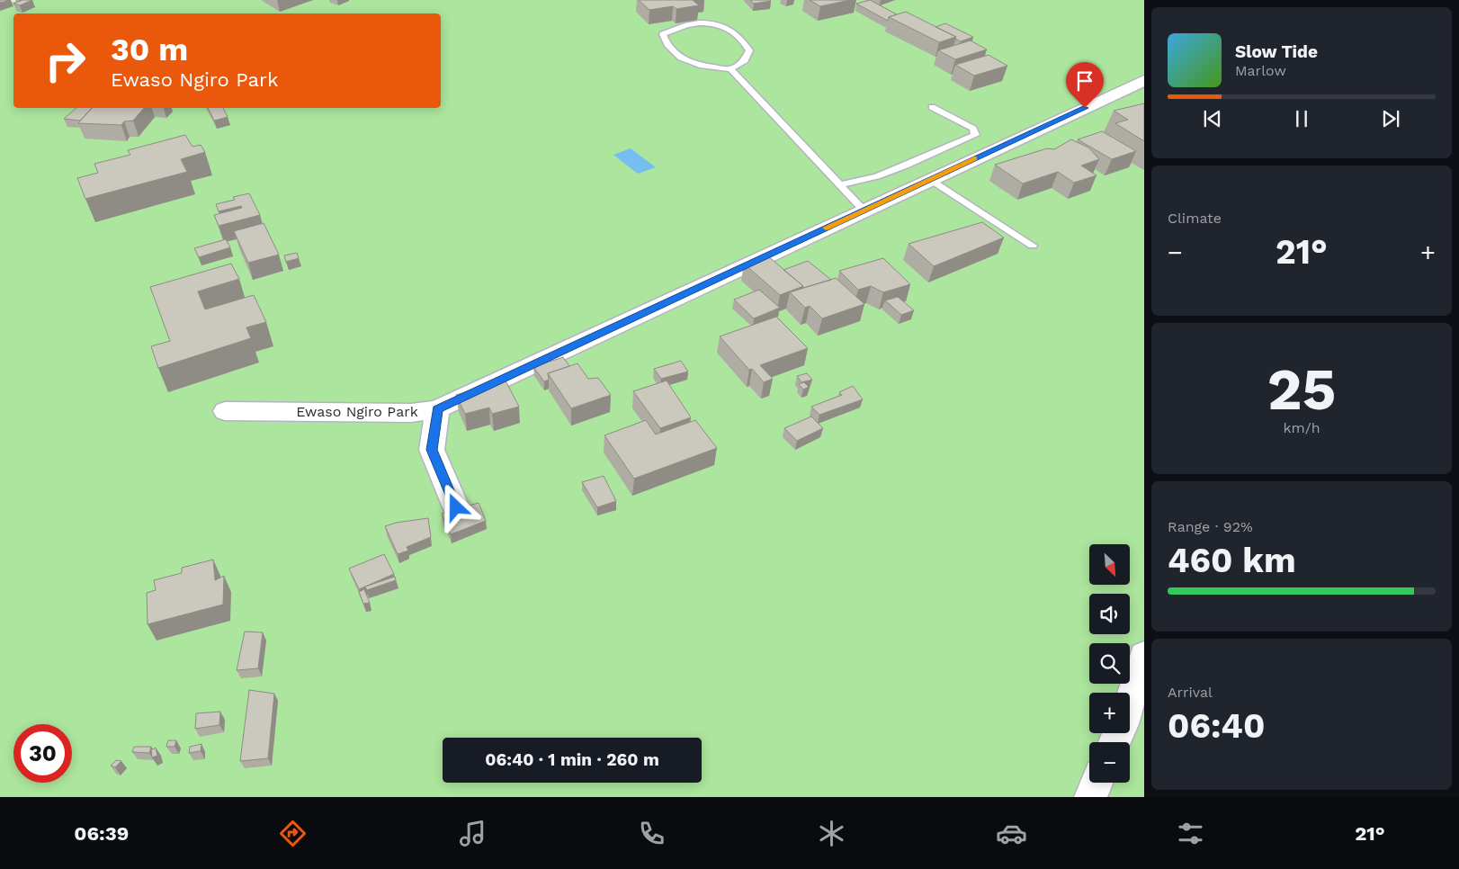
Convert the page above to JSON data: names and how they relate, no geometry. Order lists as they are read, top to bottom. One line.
{"streets":{"street":["Ewaso Ngiro Park"]},"north":"bottom right","page":{"turn":["30 m","Ewaso Ngiro Park"],"song":["Slow Tide","Marlow"],"tile":["Climate",["25","km/h"],["Range · 92%","460 km"],["Arrival","06:40"]],"heat":["−","21°","+"],"map_buttons":["+","−"],"limit":"30","trip":"06:40 · 1 min · 260 m","tabs":["06:39","21°"]}}
